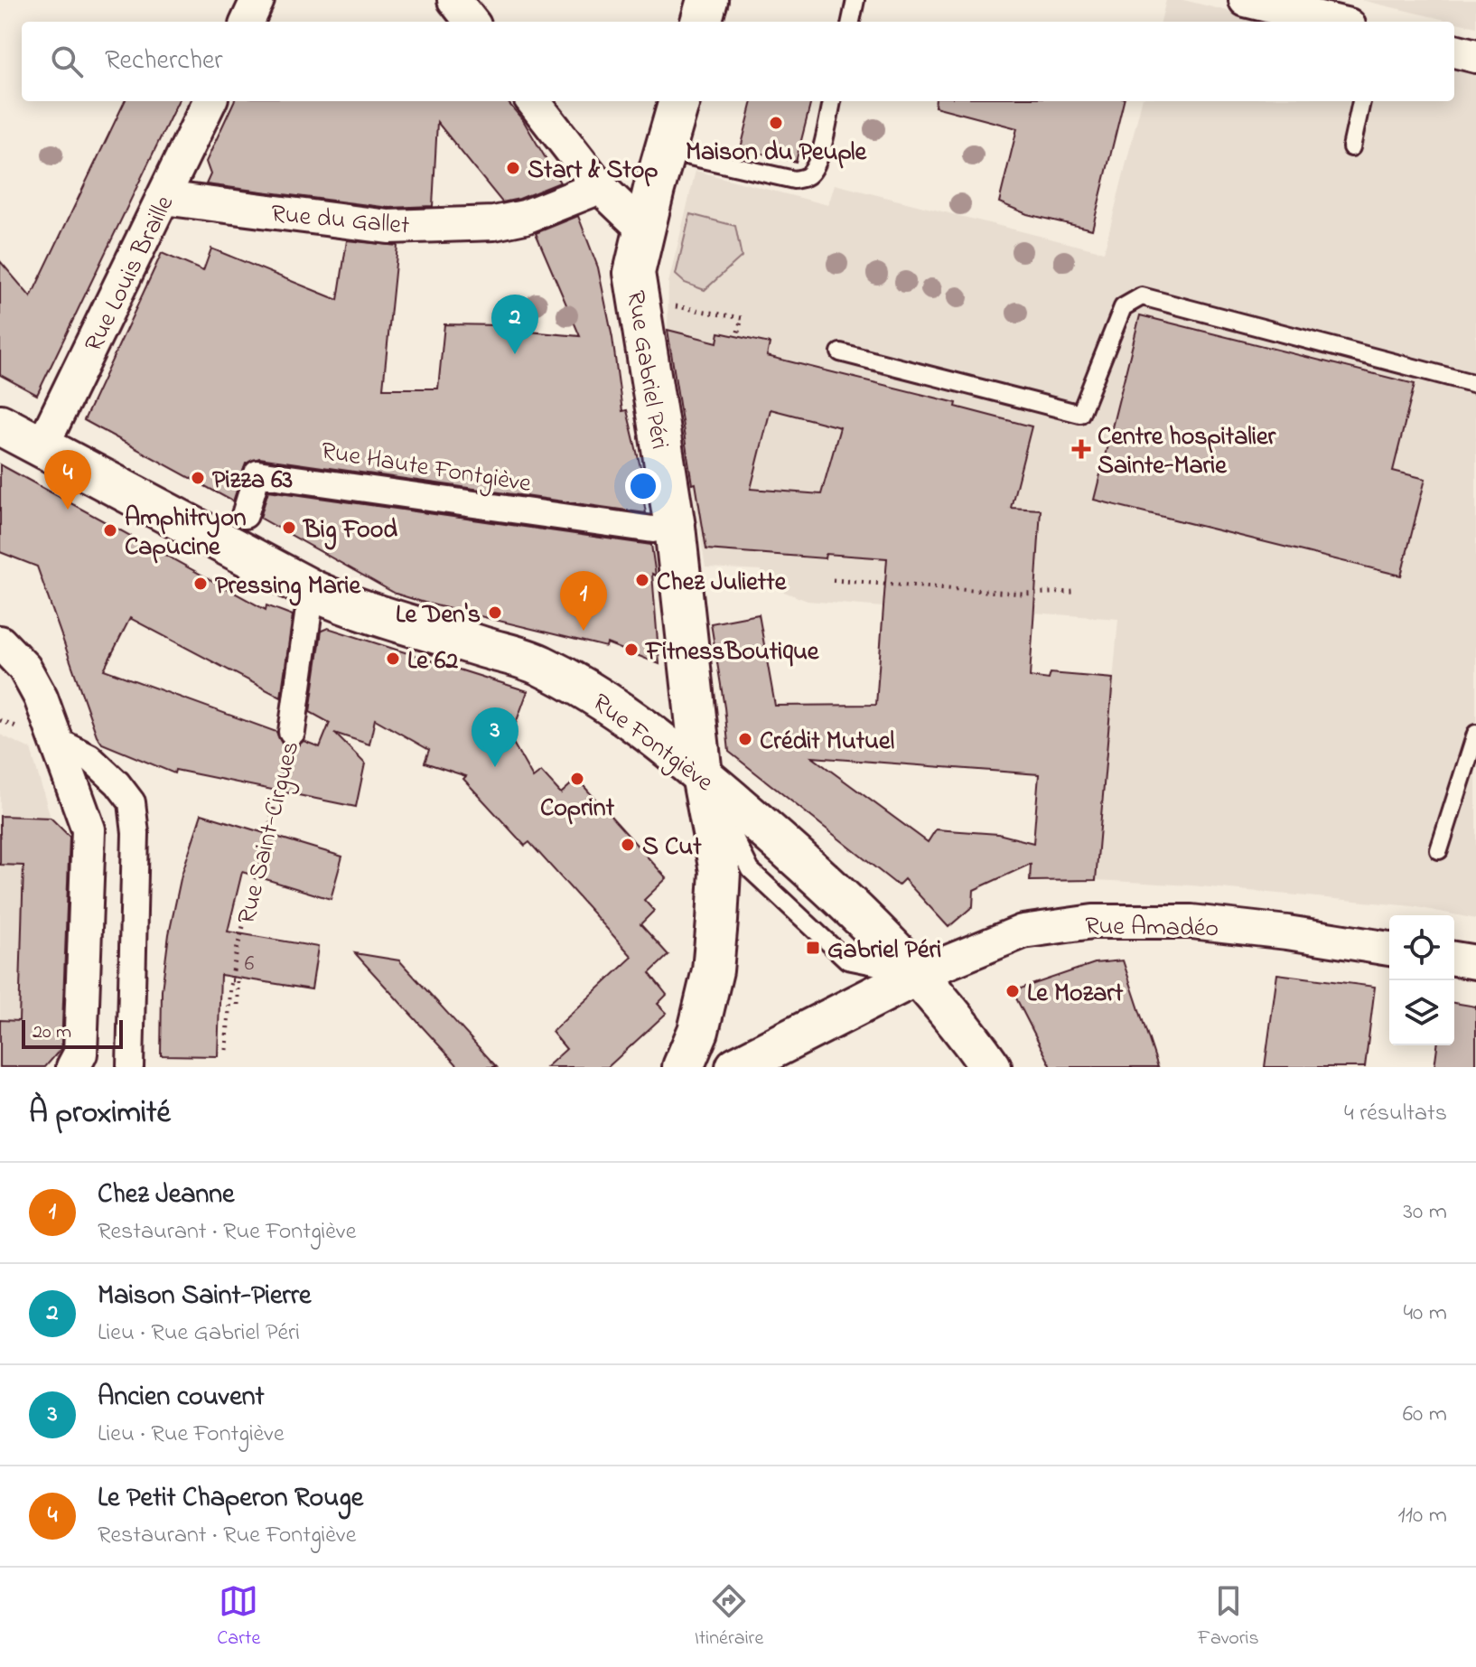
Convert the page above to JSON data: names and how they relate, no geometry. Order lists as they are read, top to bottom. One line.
{"streets":{"main road":["Rue Gabriel Péri","Rue Fontgiève"],"street":["Rue du Gallet","Rue Louis Braille","Rue Saint-Cirgues","Rue Amadéo"],"lane":["Rue Haute Fontgiève"]},"crossings":[["Rue du Gallet","Rue Louis Braille"],["Rue Louis Braille","Rue Fontgiève"],["Rue Gabriel Péri","Rue Haute Fontgiève"],["Rue Gabriel Péri","Rue Fontgiève"],["Rue Haute Fontgiève","Rue Fontgiève"],["Rue Fontgiève","Rue Amadéo"]],"places":{"other":["Maison du Peuple","Start & Stop","Pizza 63","Big Food","Amphitryon Capucine","Chez Juliette","Pressing Marie","Le Den's","FitnessBoutique","Le 62","Crédit Mutuel","Coprint","S Cut","Le Mozart"],"health":["Centre hospitalier Sainte-Marie"],"transit":["Gabriel Péri"]},"house_numbers":["6"],"scale_bar":"20 m","page":{"search":"Rechercher","pins":["2","4","1","3"],"scale":"20 m","heading":["À proximité","4 résultats"],"list":[{"mark":"1","name":"Chez Jeanne","note":"Restaurant · Rue Fontgiève","value":"30 m"},{"mark":"2","name":"Maison Saint-Pierre","note":"Lieu · Rue Gabriel Péri","value":"40 m"},{"mark":"3","name":"Ancien couvent","note":"Lieu · Rue Fontgiève","value":"60 m"},{"mark":"4","name":"Le Petit Chaperon Rouge","note":"Restaurant · Rue Fontgiève","value":"110 m"}],"nav":["Carte","Itinéraire","Favoris"]}}
